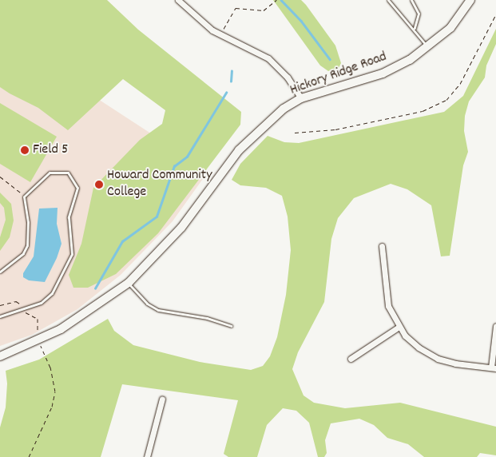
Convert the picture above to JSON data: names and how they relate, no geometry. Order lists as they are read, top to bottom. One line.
{"streets":{"street":["Hickory Ridge Road"]},"places":["Field 5","Howard Community College"]}
